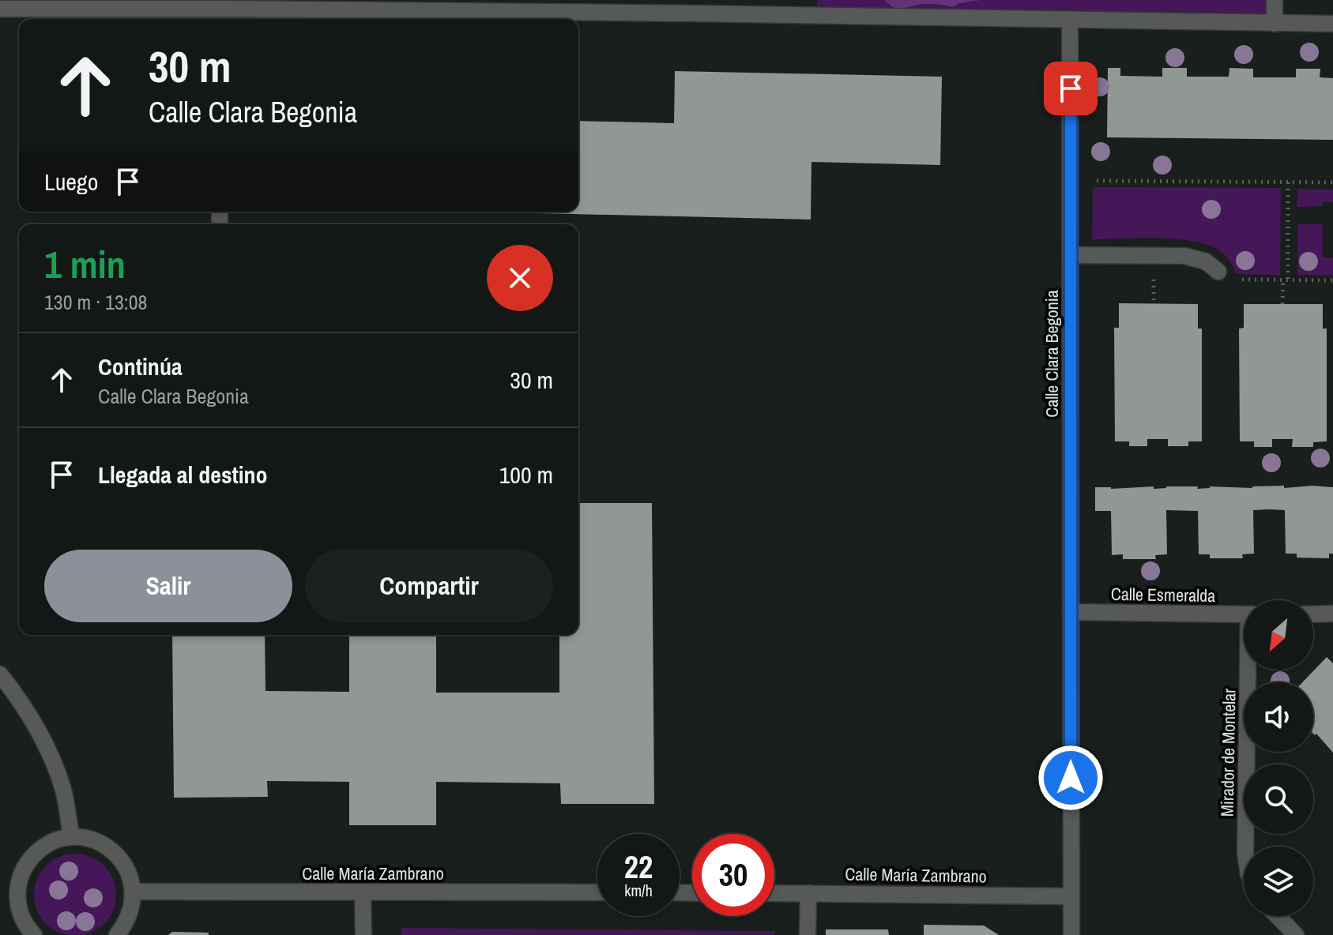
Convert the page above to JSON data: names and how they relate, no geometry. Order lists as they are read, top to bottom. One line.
{"streets":{"street":["Calle Clara Begonia","Calle Esmeralda","Mirador de Montelar","Calle María Zambrano"]},"crossings":[["Calle Clara Begonia","Calle Esmeralda"],["Calle Clara Begonia","Calle María Zambrano"]],"north":"bottom left","page":{"turn":["30 m","Calle Clara Begonia"],"then":"Luego","heading":["1 min","130 m · 13:08"],"list":[{"name":"Continúa","note":"Calle Clara Begonia","value":"30 m"},{"name":"Llegada al destino","value":"100 m"}],"buttons":["Salir","Compartir"],"speed":"22 km/h","limit":"30"}}
